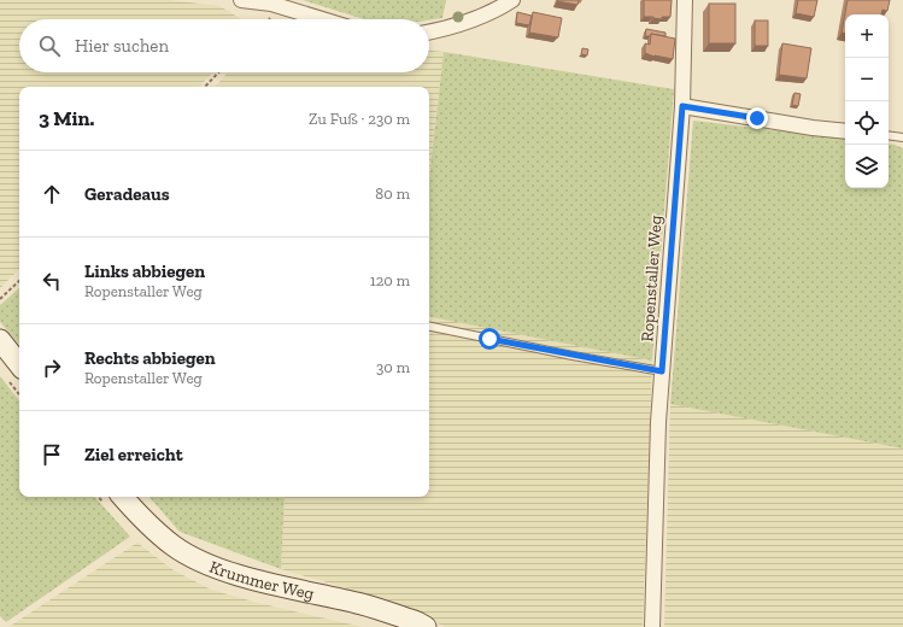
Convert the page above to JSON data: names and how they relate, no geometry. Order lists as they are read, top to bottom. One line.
{"streets":{"main road":["Krummer Weg"],"street":["Ropenstaller Weg"]},"page":{"map_buttons":["+","−"],"search":"Hier suchen","heading":["3 Min.","Zu Fuß · 230 m"],"list":[["Geradeaus","80 m"],["Links abbiegen","Ropenstaller Weg","120 m"],["Rechts abbiegen","Ropenstaller Weg","30 m"],"Ziel erreicht"]}}
